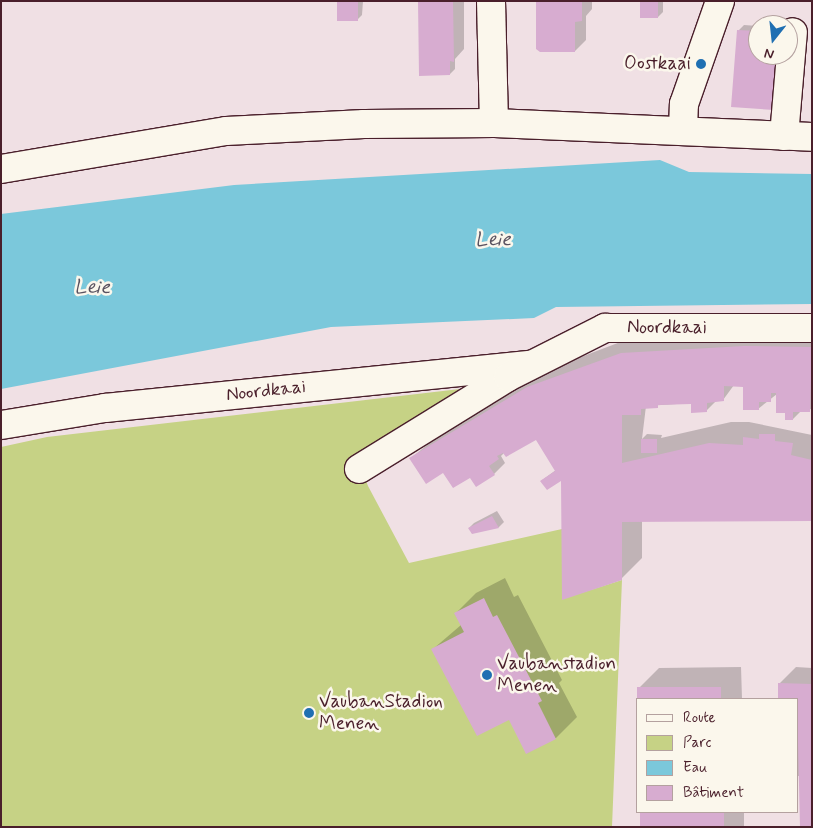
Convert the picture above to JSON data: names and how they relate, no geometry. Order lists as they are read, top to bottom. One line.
{"streets":{"street":["Noordkaai"]},"water":["Leie"],"places":["Oostkaai","Vaubanstadion Menen","VaubanStadion Menen"],"legend":["Route","Parc","Eau","Bâtiment"],"north":"bottom"}
